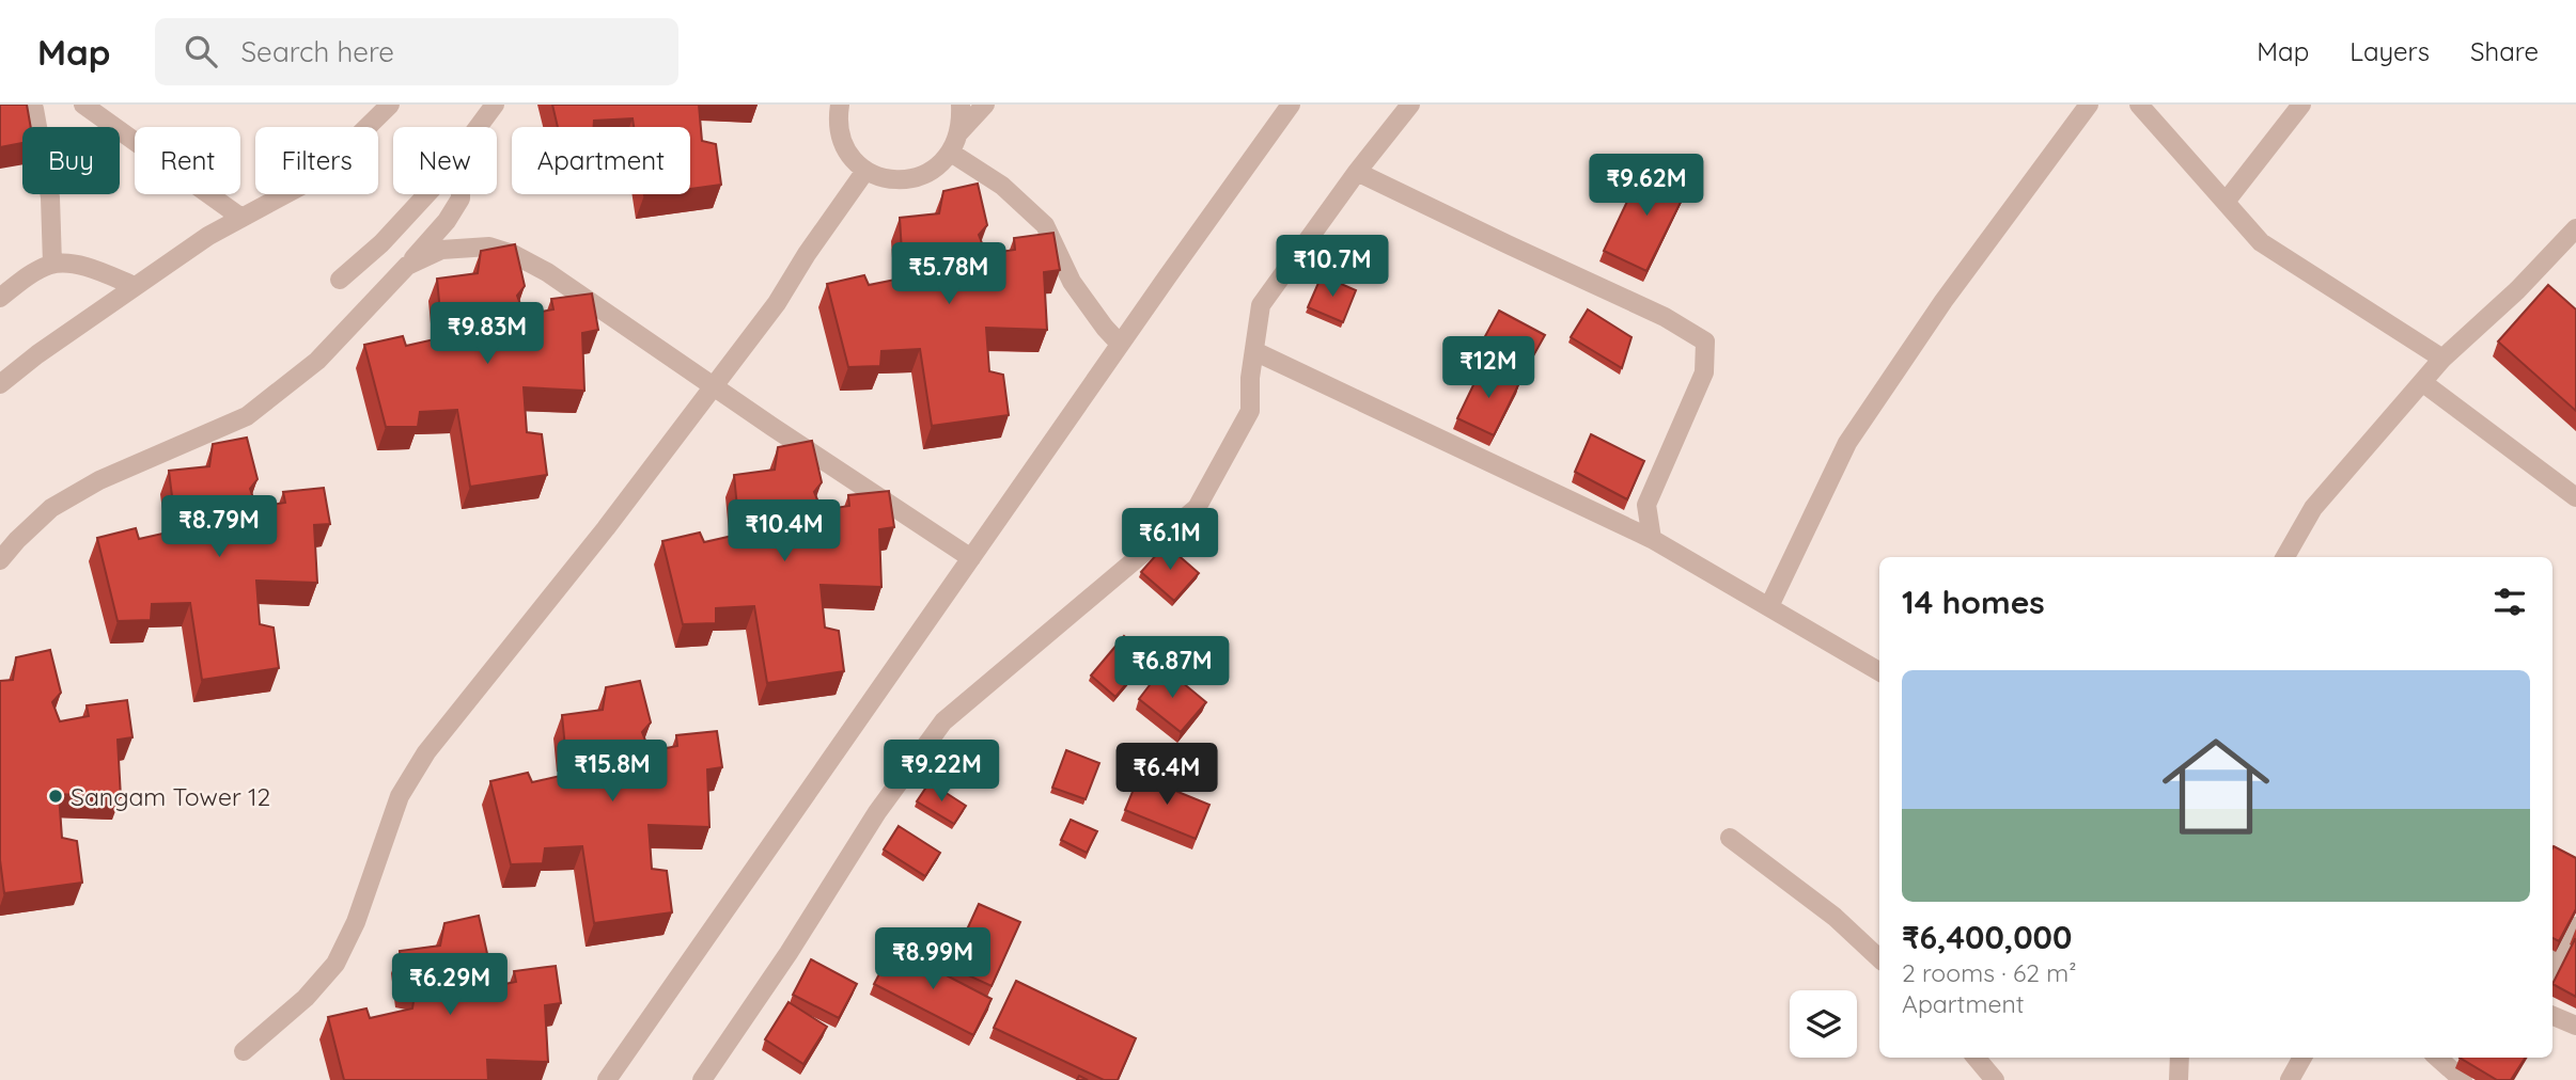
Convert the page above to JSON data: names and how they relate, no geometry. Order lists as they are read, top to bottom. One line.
{"places":["Sangam Tower 12"],"page":{"header":"Map","search":"Search here","nav":["Map","Layers","Share"],"chip":["Buy","Rent","Filters","New","Apartment"],"price":["₹9.62M","₹10.7M","₹5.78M","₹9.83M","₹12M","₹8.79M","₹10.4M","₹6.1M","₹6.87M","₹15.8M","₹9.22M","₹6.4M","₹8.99M","₹6.29M"],"heading":"14 homes","list":[{"name":"₹6,400,000","note":"2 rooms · 62 m² · Apartment"}]}}
